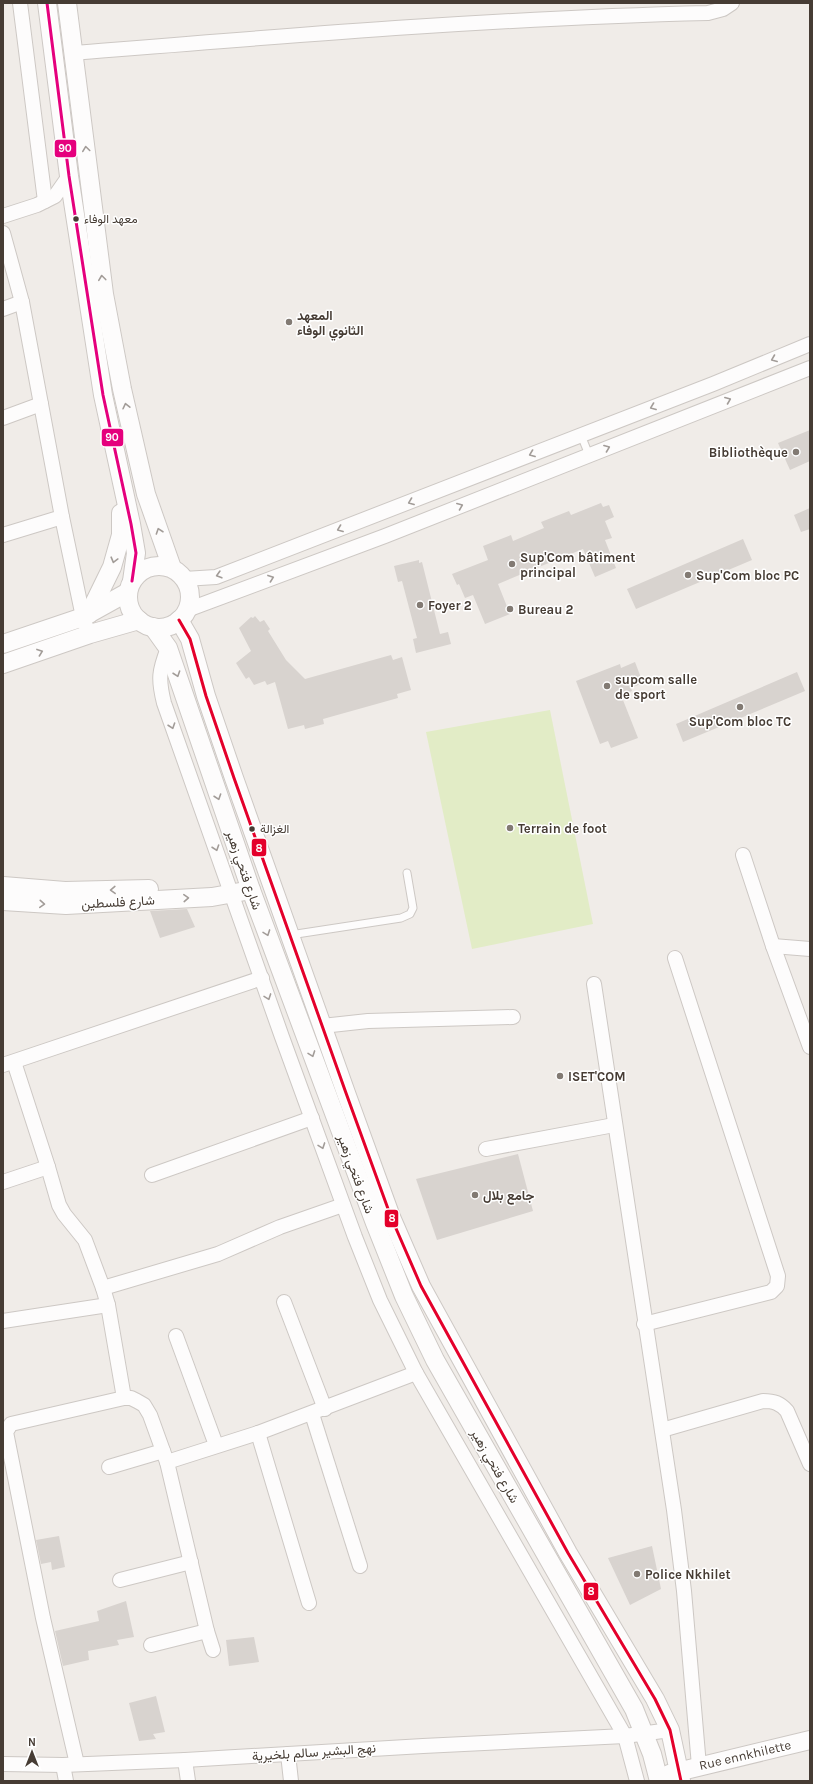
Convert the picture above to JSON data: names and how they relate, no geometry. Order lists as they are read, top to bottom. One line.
{"streets":{"street":["شارع فتحي زهير","شارع فلسطين","نهج البشير سالم بلخيرية","Rue ennkhilette"]},"crossings":[["شارع فتحي زهير","نهج البشير سالم بلخيرية"],["شارع فتحي زهير","Rue ennkhilette"]],"places":["معهد الوفاء","المعهد الثانوي الوفاء","Bibliothèque","Sup'Com bâtiment principal","Sup'Com bloc PC","Foyer 2","Bureau 2","supcom salle de sport","Sup'Com bloc TC","Terrain de foot","الغزالة","ISET'COM","جامع بلال","Police Nkhilet"],"lines":["transit line 90","transit line 8"],"north":"top"}
